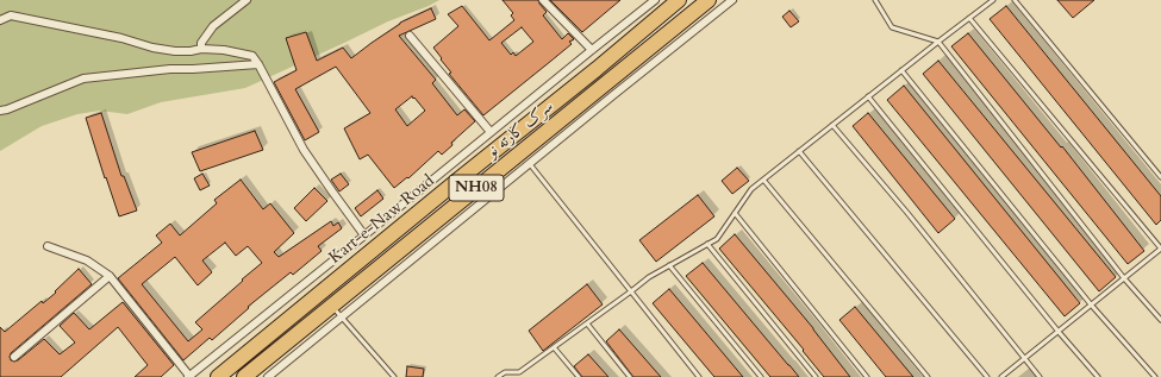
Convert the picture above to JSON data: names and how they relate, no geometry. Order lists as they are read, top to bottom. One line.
{"streets":{"highway":["سرک کارته نو","NH08","Kart-e-Naw Road"]}}
